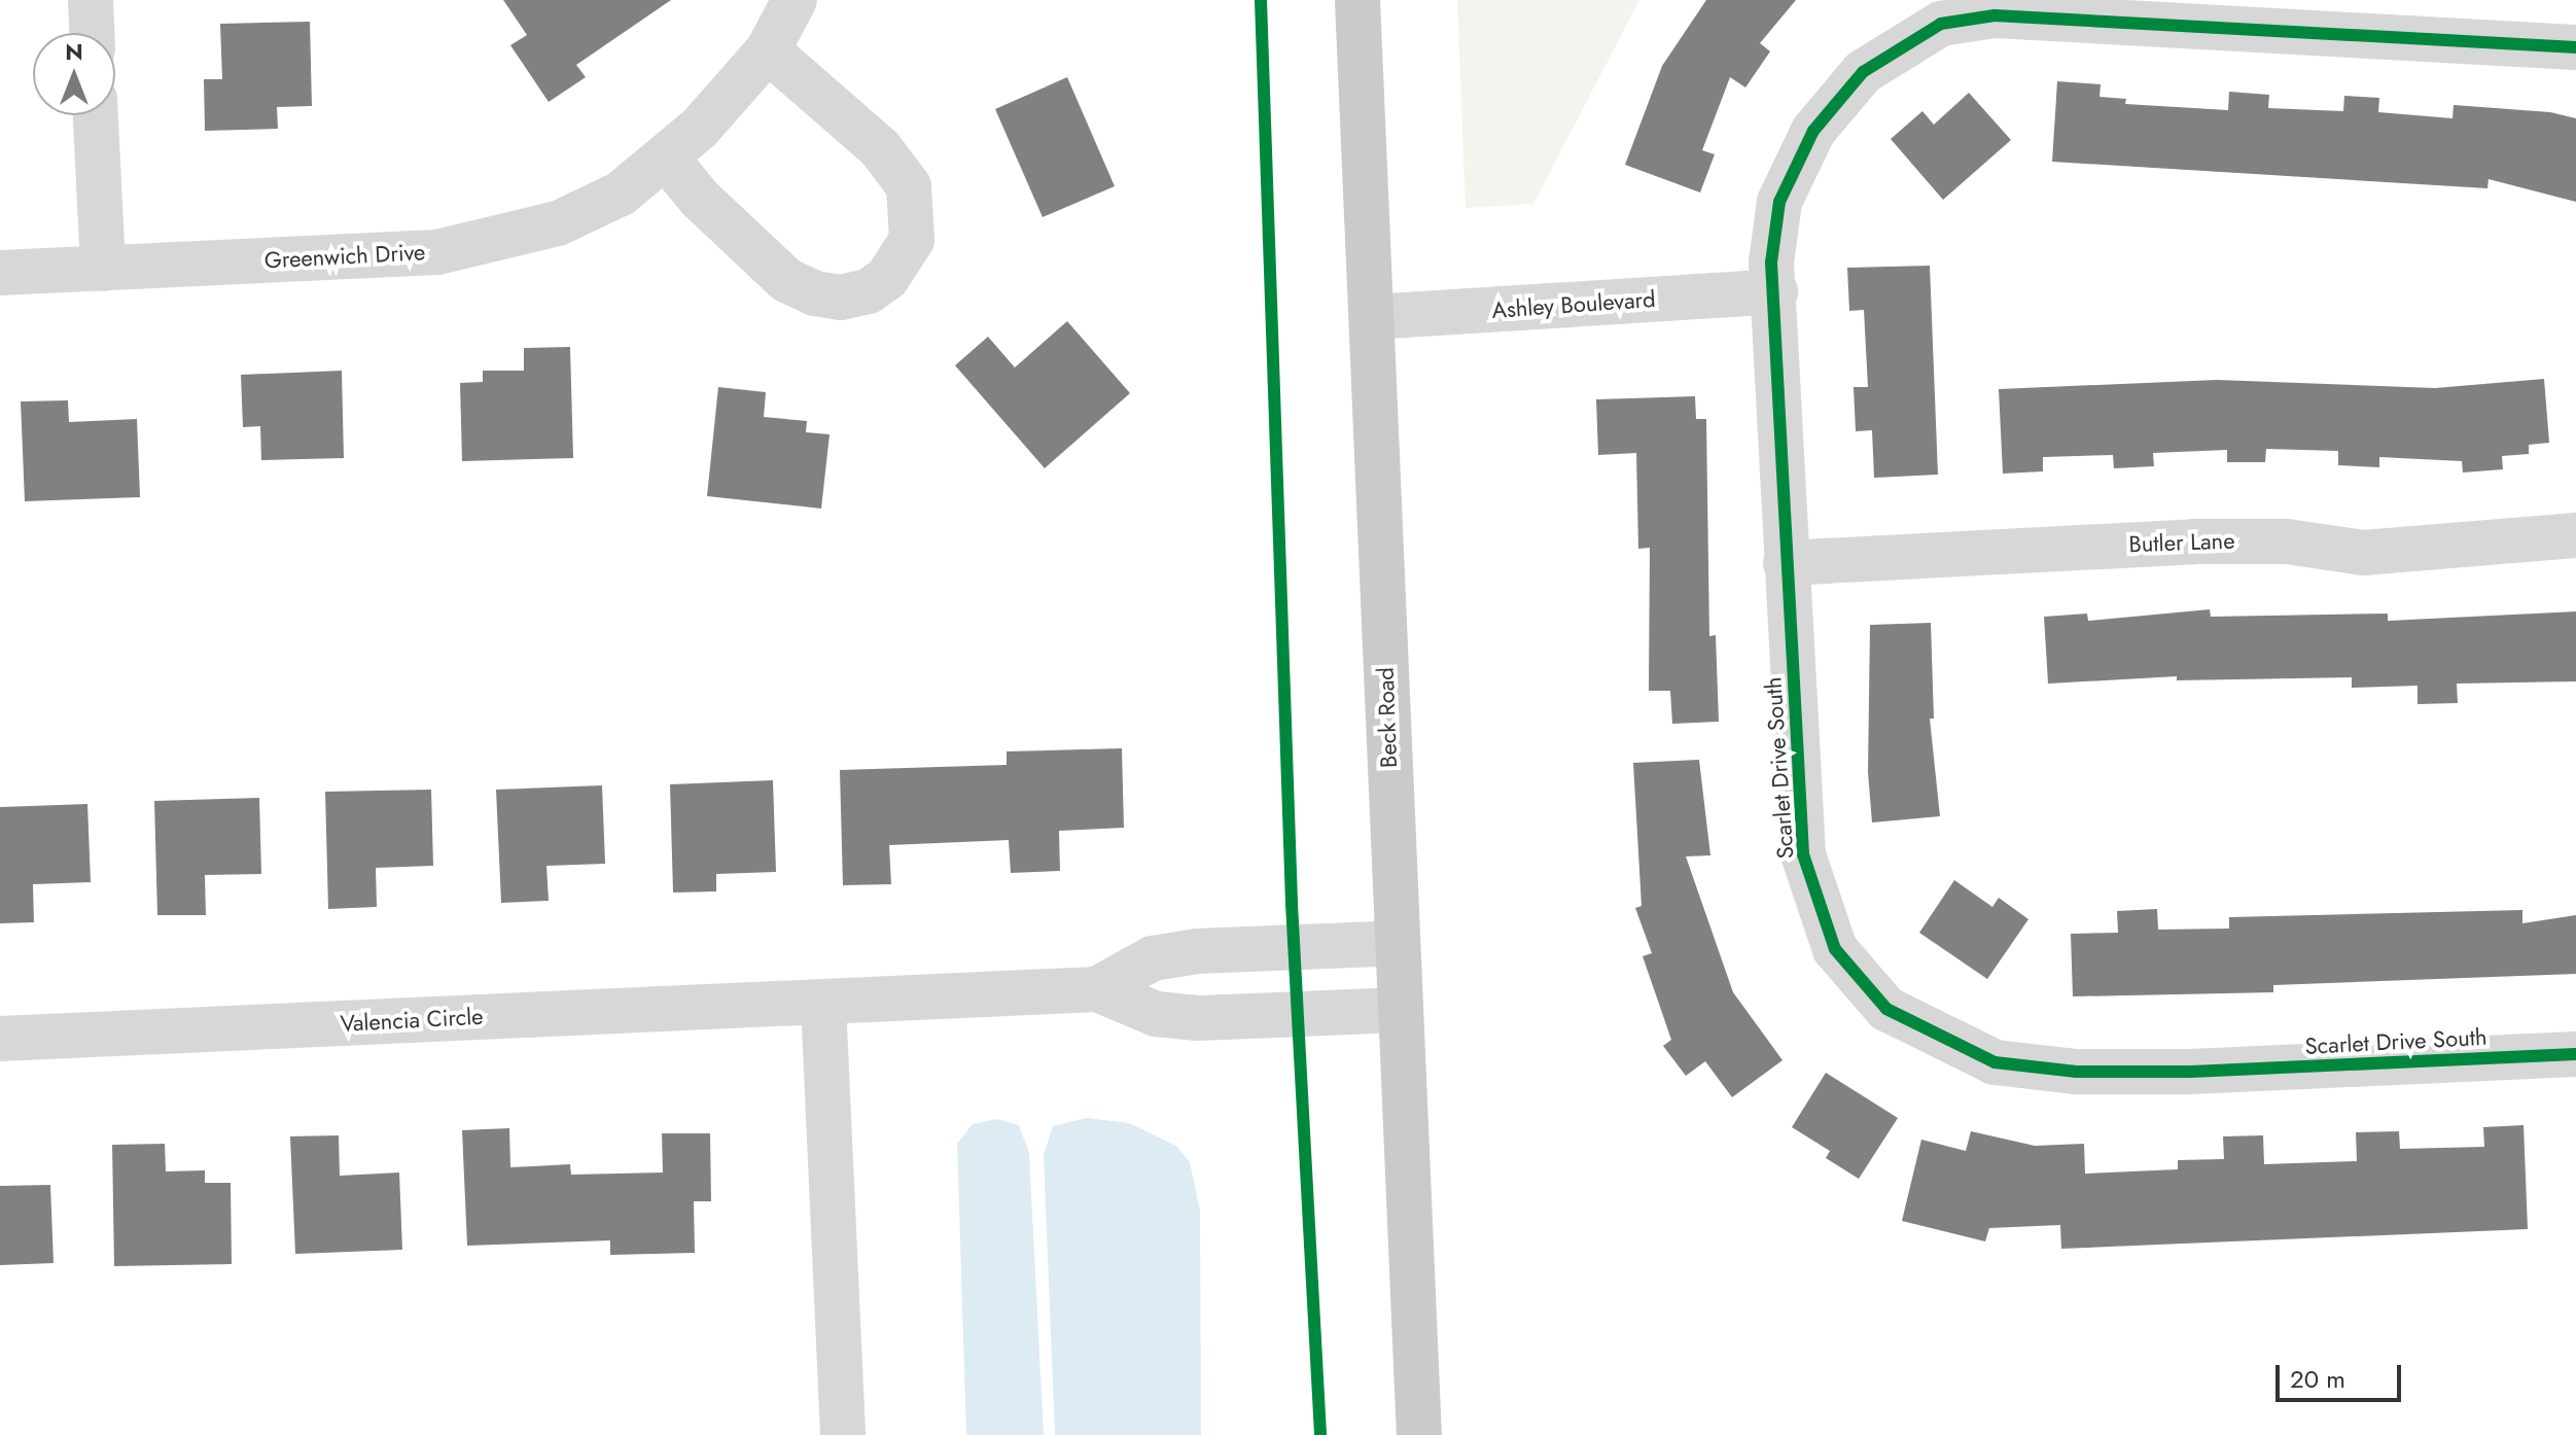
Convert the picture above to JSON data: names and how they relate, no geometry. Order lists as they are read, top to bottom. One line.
{"streets":{"main road":["Beck Road"],"street":["Greenwich Drive","Ashley Boulevard","Butler Lane","Scarlet Drive South","Valencia Circle"]},"crossings":[["Ashley Boulevard","Beck Road"],["Ashley Boulevard","Scarlet Drive South"],["Butler Lane","Scarlet Drive South"],["Beck Road","Valencia Circle"]],"scale_bar":"20 m","north":"top"}
